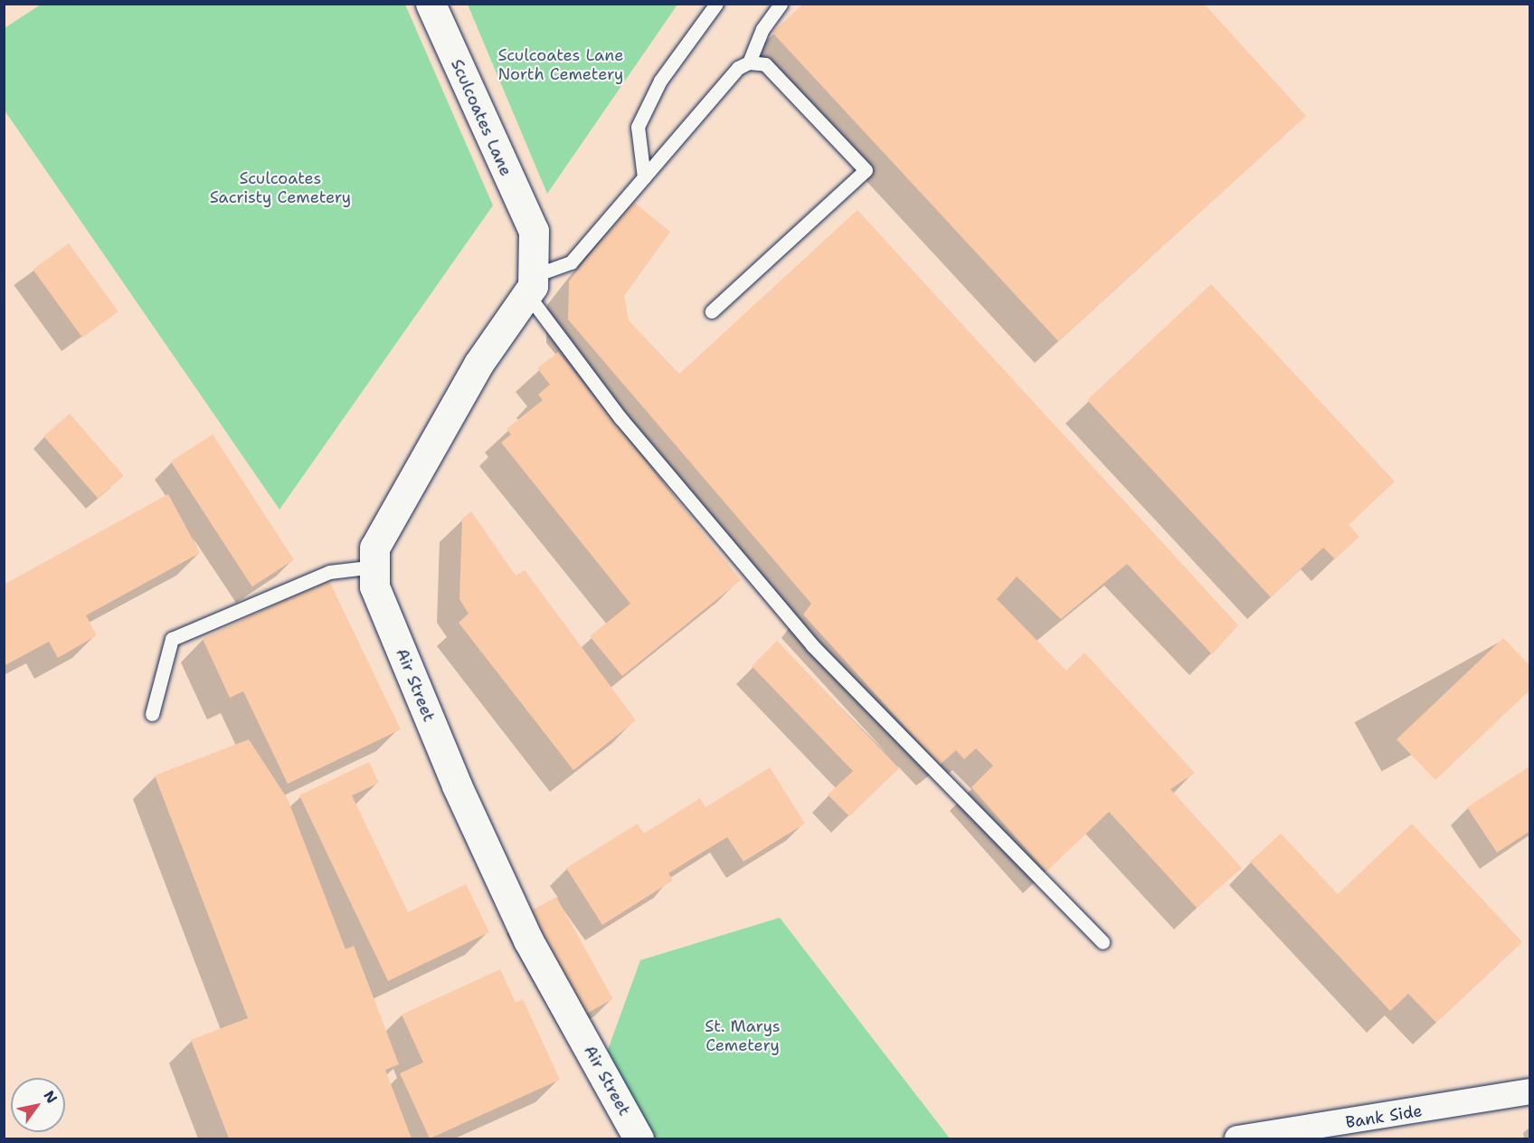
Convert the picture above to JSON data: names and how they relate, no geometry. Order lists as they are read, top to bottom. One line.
{"streets":{"street":["Sculcoates Lane","Air Street","Bank Side"]},"crossings":[["Sculcoates Lane","Air Street"]],"parks":["Sculcoates Lane North Cemetery","Sculcoates Sacristy Cemetery","St. Marys Cemetery"],"north":"top right"}
